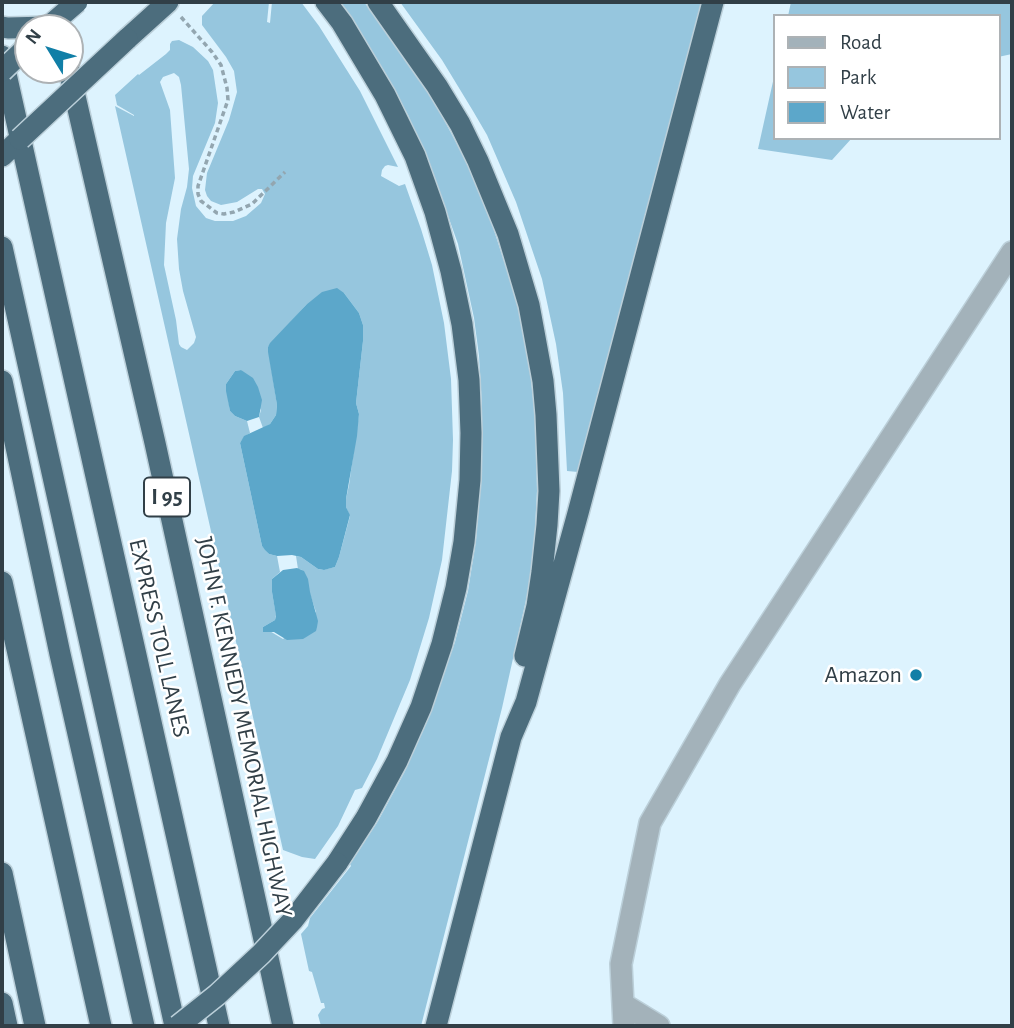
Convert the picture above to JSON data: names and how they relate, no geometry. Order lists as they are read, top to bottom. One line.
{"streets":{"highway":["I 95","EXPRESS TOLL LANES","JOHN F. KENNEDY MEMORIAL HIGHWAY"]},"places":["Amazon"],"legend":["Road","Park","Water"],"north":"top left"}
